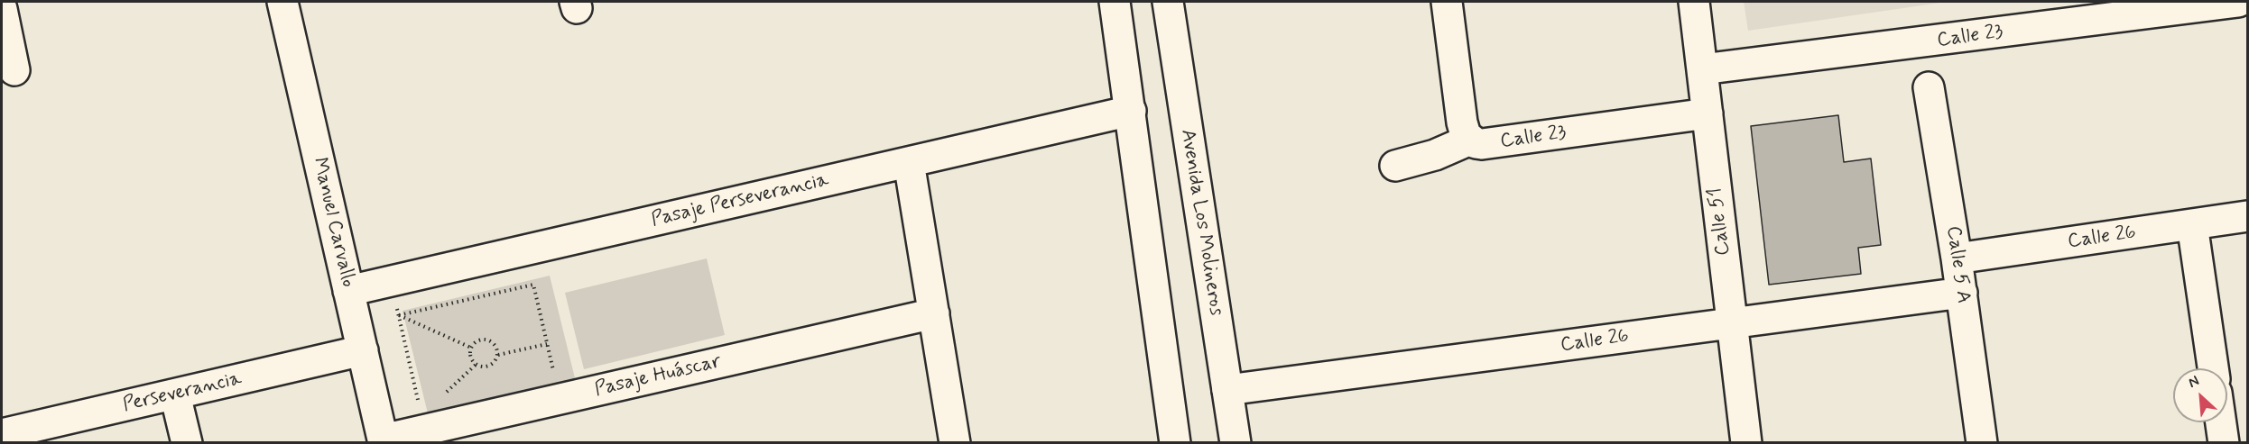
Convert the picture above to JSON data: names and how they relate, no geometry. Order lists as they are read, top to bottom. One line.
{"streets":{"street":["Calle 23","Pasaje Perseverancia","Calle 51","Manuel Carvallo","Avenida Los Molineros","Calle 26","Calle 5 A","Pasaje Huáscar","Perseverancia"]},"crossings":[["Calle 23","Calle 51"],["Pasaje Perseverancia","Manuel Carvallo"],["Calle 51","Calle 26"],["Manuel Carvallo","Pasaje Huáscar"],["Manuel Carvallo","Perseverancia"],["Avenida Los Molineros","Calle 26"],["Calle 26","Calle 5 A"]],"north":"top left"}
